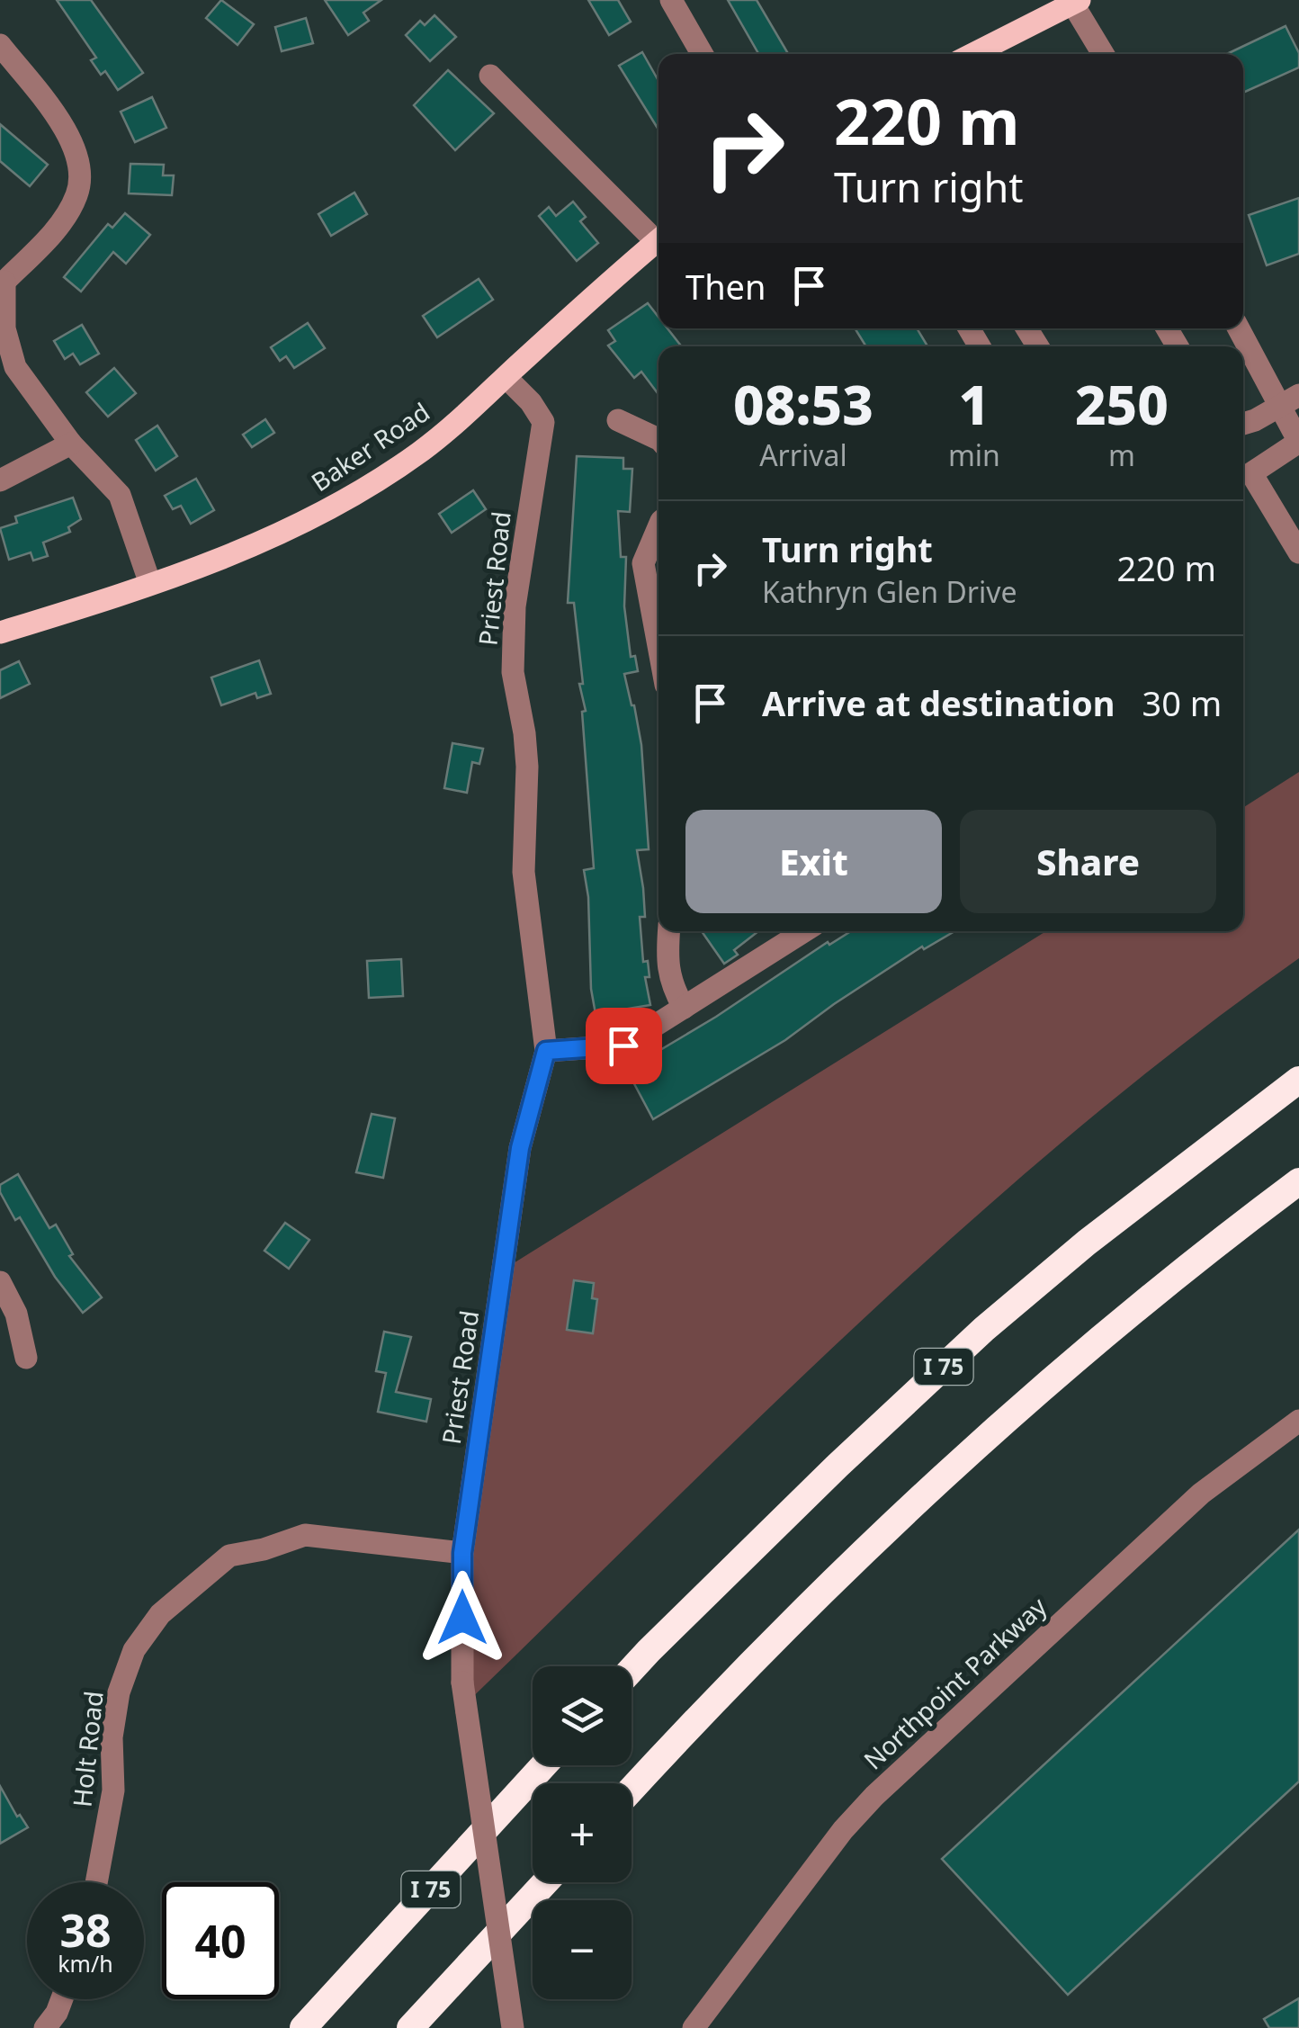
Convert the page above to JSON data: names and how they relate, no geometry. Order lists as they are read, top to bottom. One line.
{"streets":{"highway":["I 75"],"main road":["Baker Road"],"street":["Priest Road","Northpoint Parkway","Holt Road"]},"crossings":[["Baker Road","Priest Road"],["Priest Road","Holt Road"]],"page":{"turn":["220 m","Turn right"],"then":"Then","eta":["08:53","Arrival","1","min","250","m"],"list":[{"name":"Turn right","note":"Kathryn Glen Drive","value":"220 m"},{"name":"Arrive at destination","value":"30 m"}],"buttons":["Exit","Share"],"map_buttons":["+","−"],"speed":"38 km/h","limit":"40"}}
